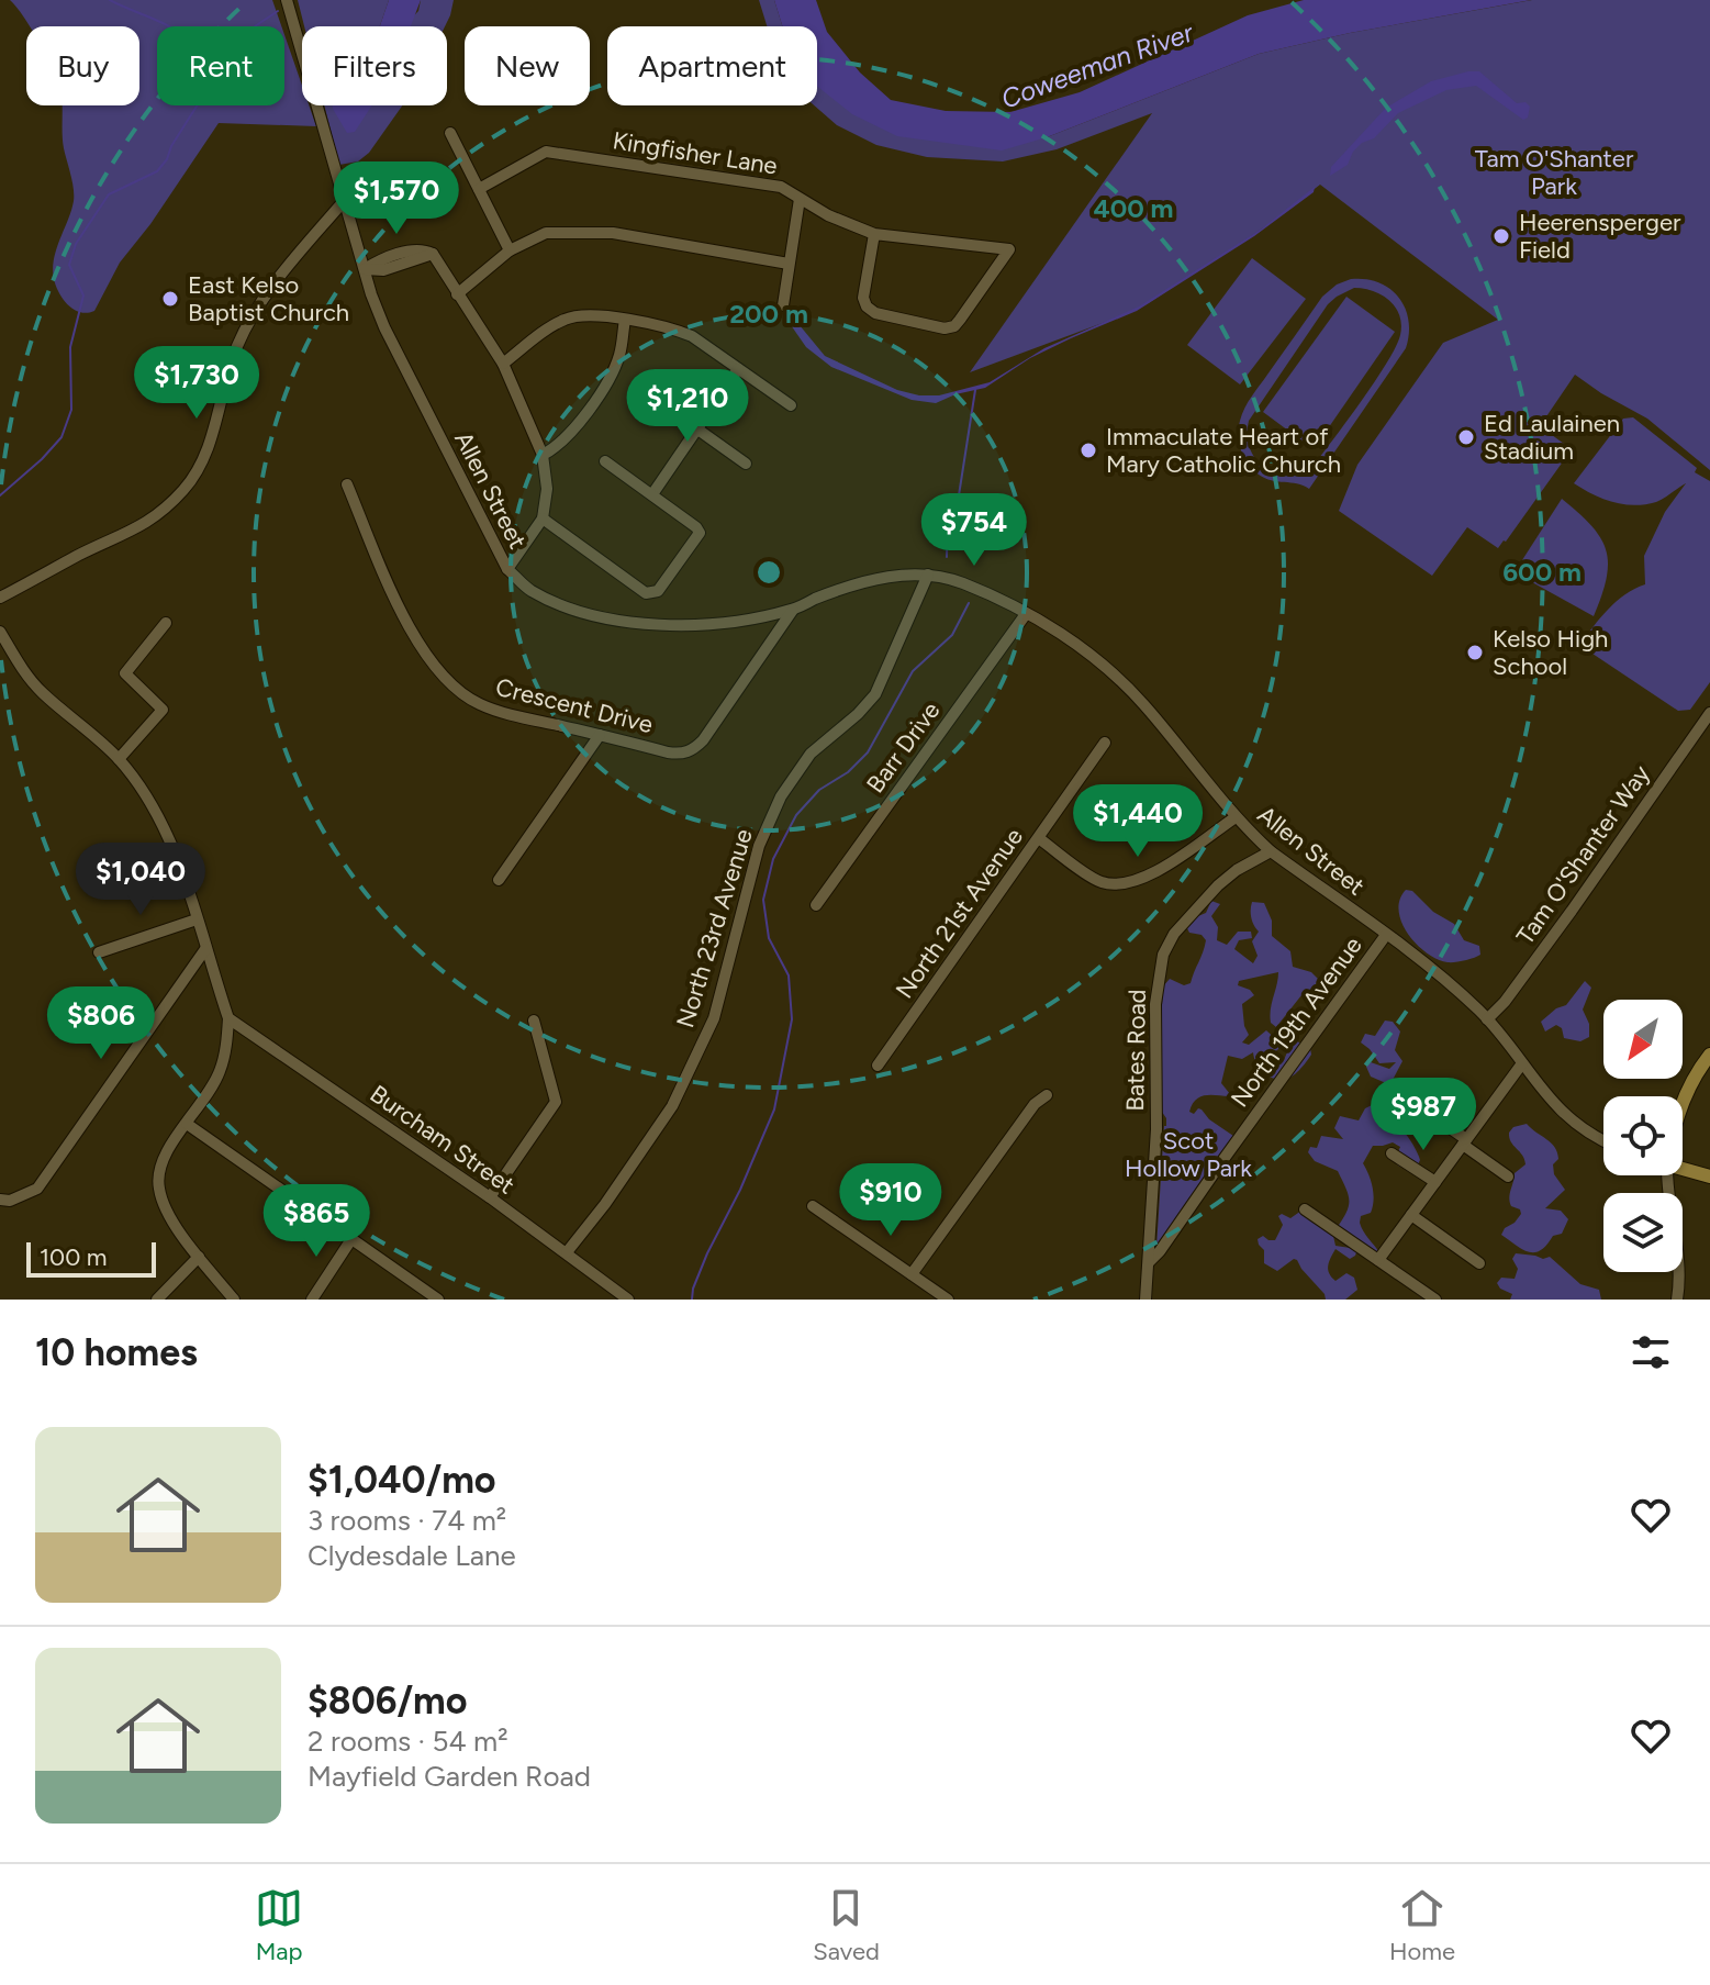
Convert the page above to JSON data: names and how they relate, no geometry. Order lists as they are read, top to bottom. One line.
{"streets":{"street":["Kingfisher Lane","Allen Street","Crescent Drive","Barr Drive","Tam O'Shanter Way","North 21st Avenue","North 23rd Avenue","North 19th Avenue","Bates Road","Burcham Street"]},"crossings":[["Allen Street","Crescent Drive"],["Allen Street","Barr Drive"],["Allen Street","Tam O'Shanter Way"],["Allen Street","North 23rd Avenue"],["Allen Street","North 19th Avenue"],["Allen Street","Bates Road"],["North 23rd Avenue","Burcham Street"],["North 19th Avenue","Bates Road"]],"water":["Coweeman River"],"parks":["Tam O'Shanter Park","Scot Hollow Park"],"places":["Heerensperger Field","East Kelso Baptist Church","Ed Laulainen Stadium","Immaculate Heart of Mary Catholic Church","Kelso High School"],"scale_bar":"100 m","north":"bottom left","page":{"chip":["Buy","Rent","Filters","New","Apartment"],"price":["$1,570","$1,730","$1,210","$754","$1,440","$1,040","$806","$987","$910","$865"],"scale":"100 m","heading":"10 homes","list":[{"name":"$1,040/mo","note":"3 rooms · 74 m² · Clydesdale Lane"},{"name":"$806/mo","note":"2 rooms · 54 m² · Mayfield Garden Road"}],"tabs":["Map","Saved","Home"]},"rings":["400 m","200 m","600 m"]}
